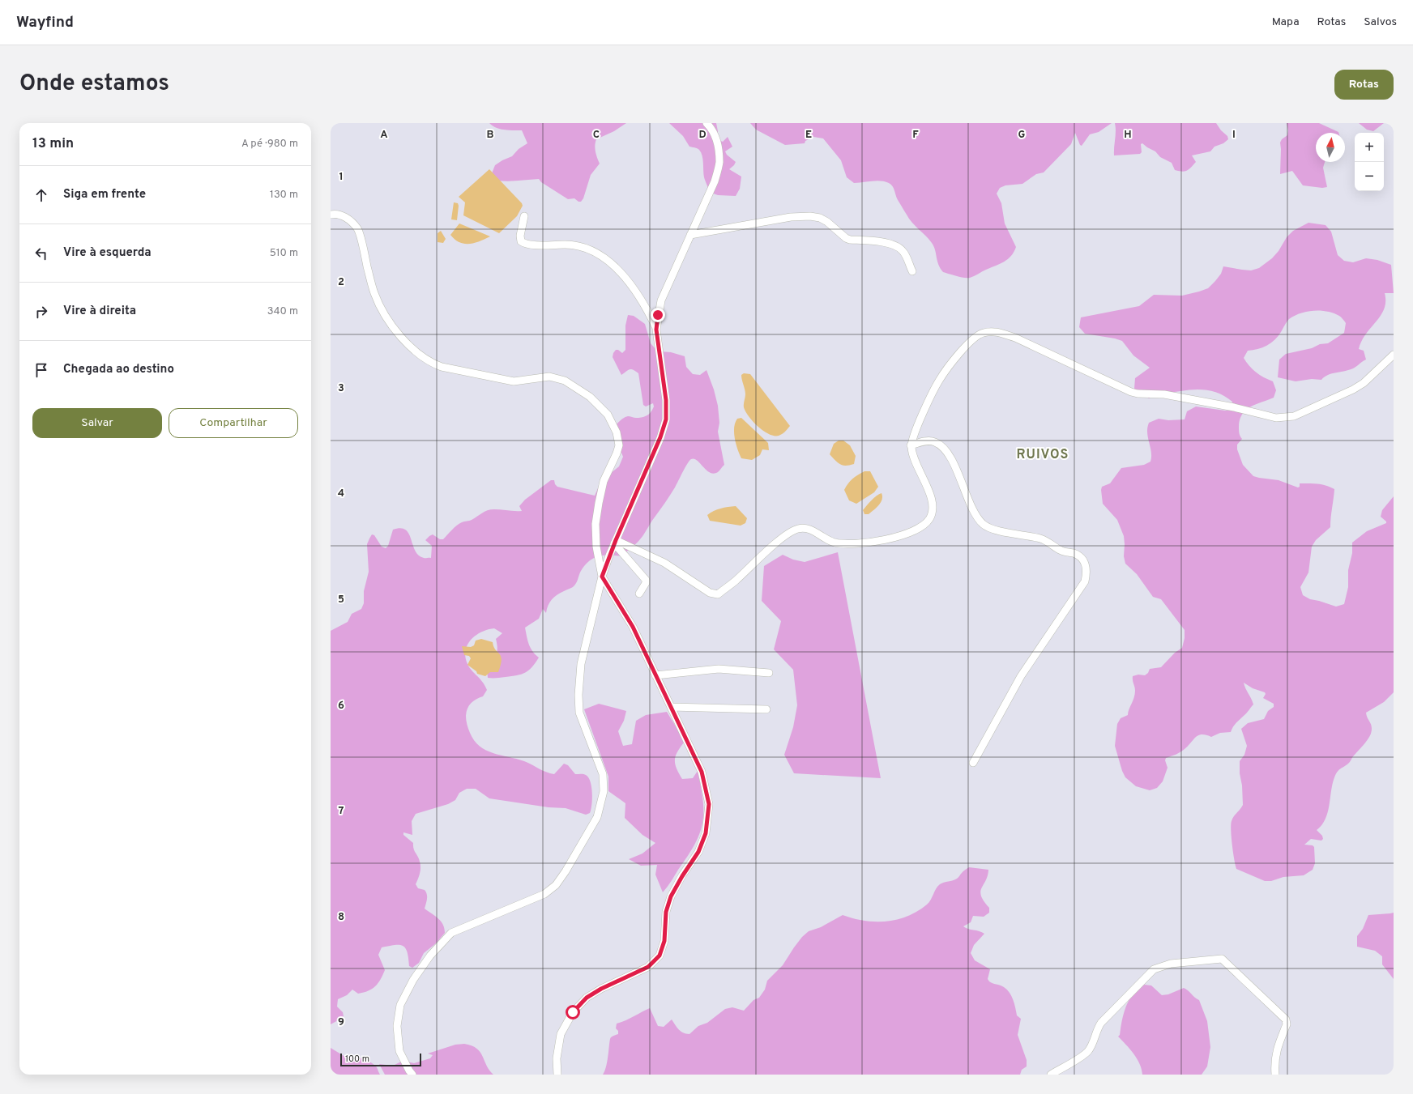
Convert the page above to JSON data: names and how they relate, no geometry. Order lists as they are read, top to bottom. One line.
{"districts":["RUIVOS"],"scale_bar":"100 m","north":"top","page":{"header":"Wayfind","nav":["Mapa","Rotas","Salvos"],"title":"Onde estamos","buttons":["Rotas",["Salvar","Compartilhar"]],"heading":["13 min","A pé · 980 m"],"map_buttons":["+","−"],"list":[["Siga em frente","130 m"],["Vire à esquerda","510 m"],["Vire à direita","340 m"],"Chegada ao destino"],"scale":"100 m"},"grid":{"columns":["A","B","C","D","E","F","G","H","I"],"rows":["1","2","3","4","5","6","7","8","9"]}}
